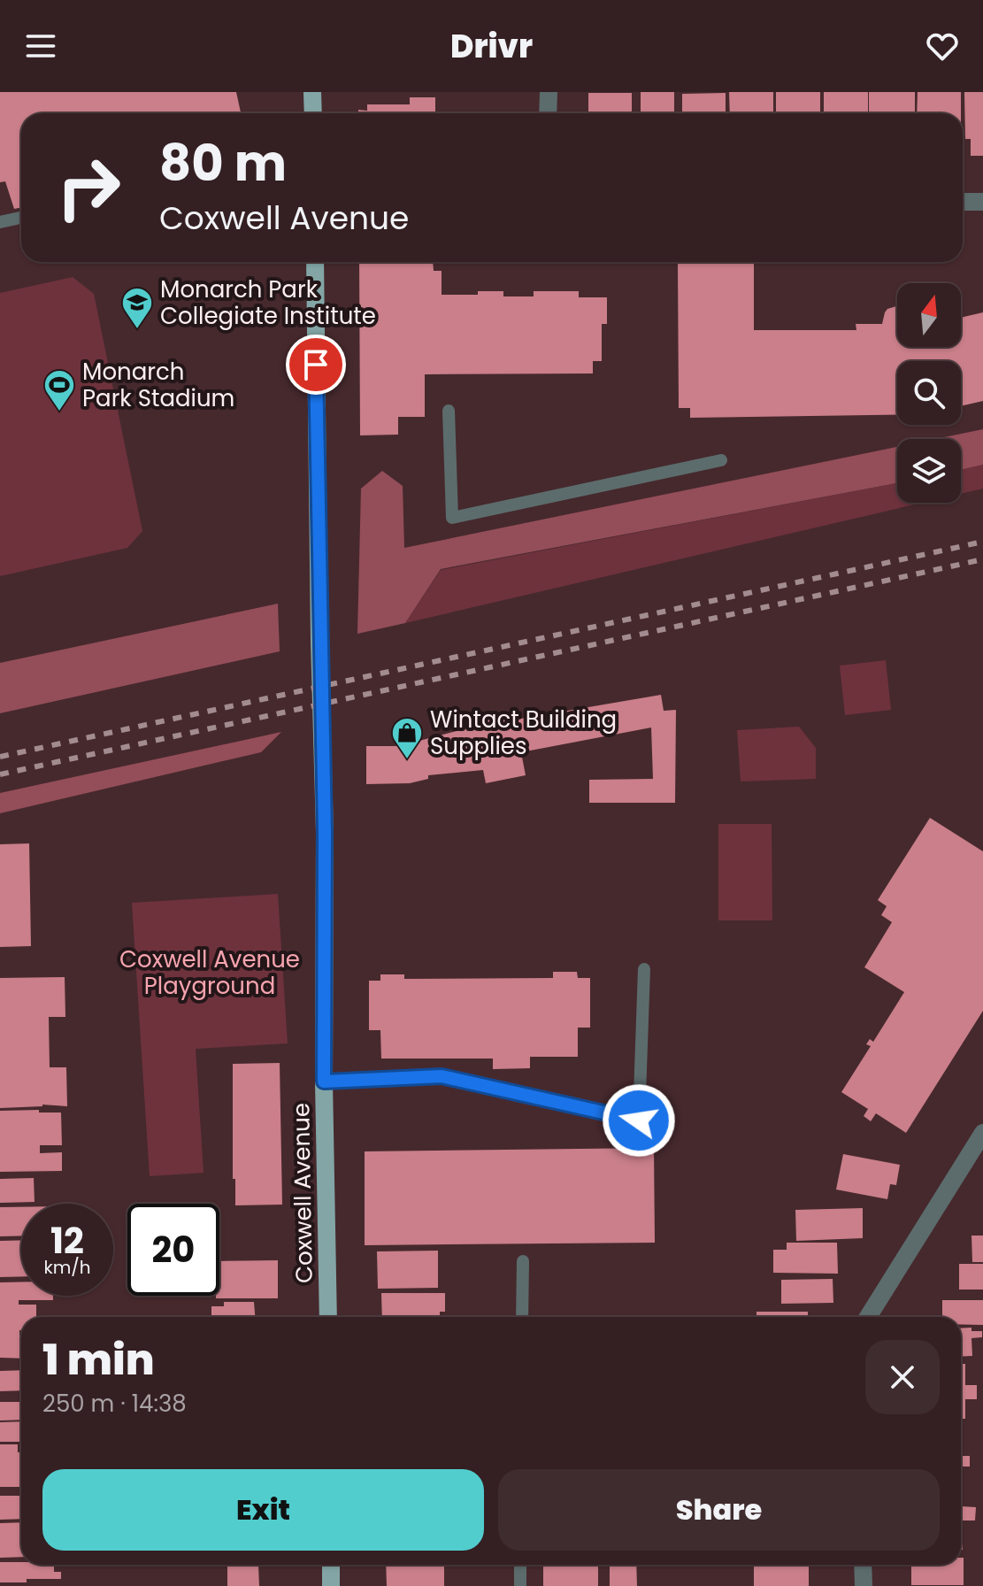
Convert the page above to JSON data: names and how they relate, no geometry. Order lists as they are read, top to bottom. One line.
{"streets":{"main road":["Coxwell Avenue"]},"parks":["Coxwell Avenue Playground"],"places":{"school or university":["Monarch Park Collegiate Institute"],"sports":["Monarch Park Stadium"],"shop":["Wintact Building Supplies"]},"north":"top","page":{"header":"Drivr","turn":["80 m","Coxwell Avenue"],"speed":"12 km/h","limit":"20","heading":["1 min","250 m · 14:38"],"buttons":["Exit","Share"]}}
